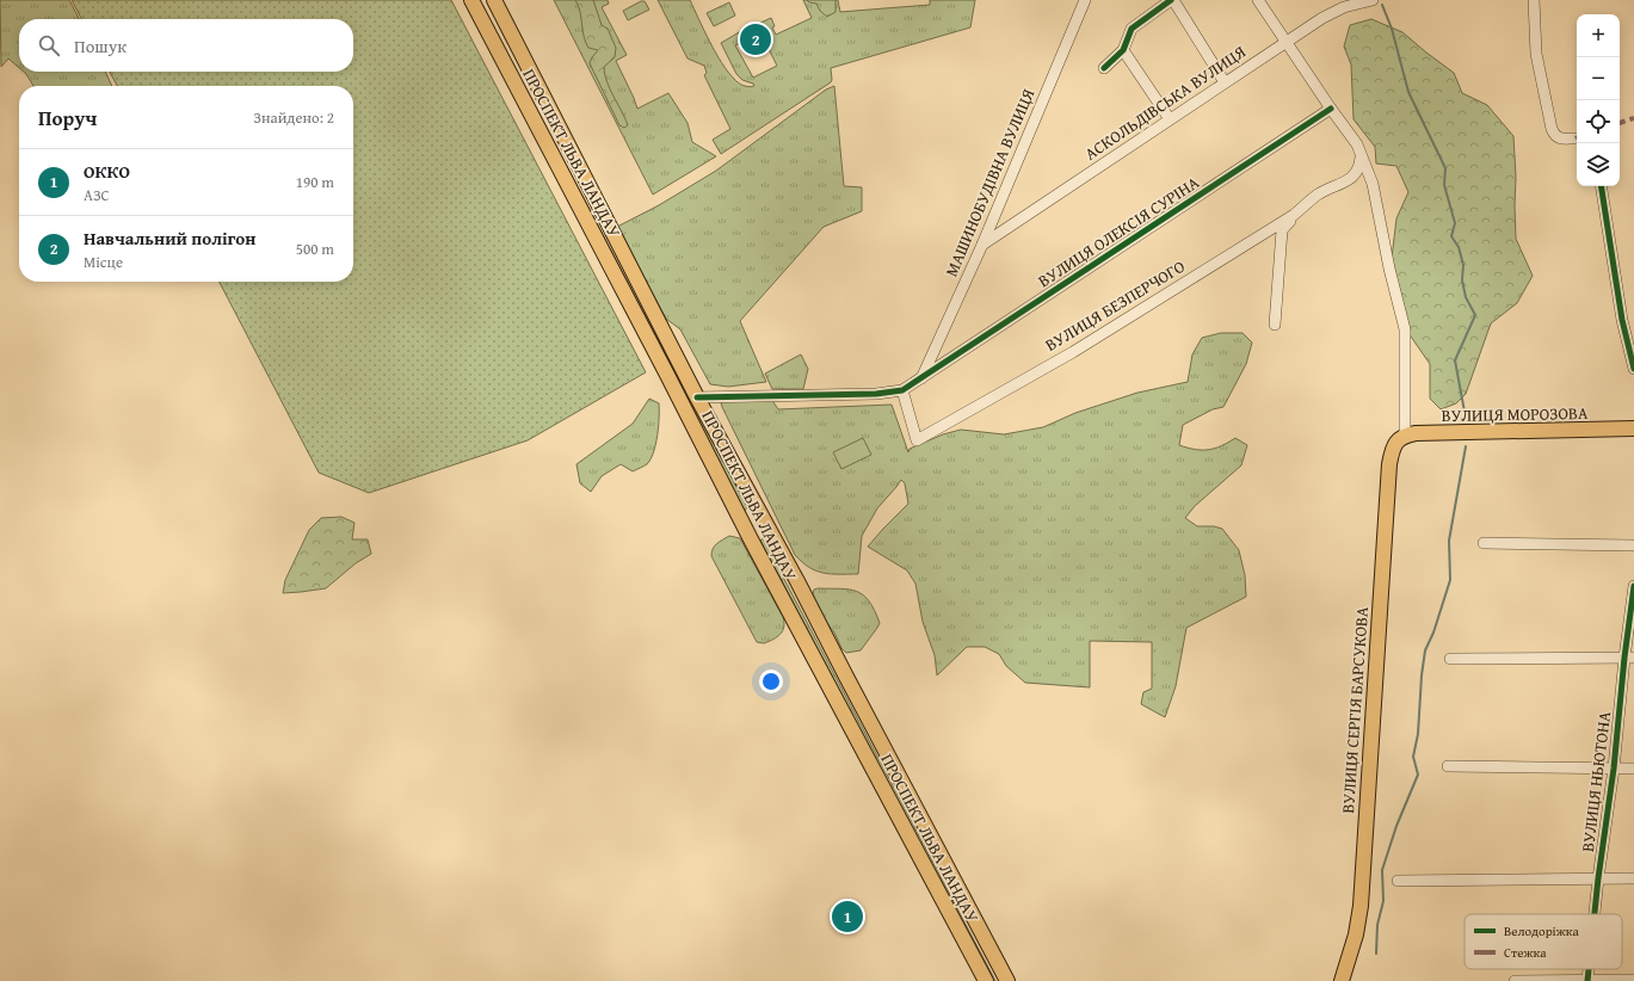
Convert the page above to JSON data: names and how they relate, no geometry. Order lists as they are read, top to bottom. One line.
{"streets":{"main road":["ПРОСПЕКТ ЛЬВА ЛАНДАУ","ВУЛИЦЯ МОРОЗОВА","ВУЛИЦЯ СЕРГІЯ БАРСУКОВА"],"street":["АСКОЛЬДІВСЬКА ВУЛИЦЯ","МАШИНОБУДІВНА ВУЛИЦЯ","ВУЛИЦЯ ОЛЕКСІЯ СУРІНА","ВУЛИЦЯ БЕЗПЕРЧОГО","ВУЛИЦЯ НЬЮТОНА"]},"crossings":[["АСКОЛЬДІВСЬКА ВУЛИЦЯ","МАШИНОБУДІВНА ВУЛИЦЯ"],["МАШИНОБУДІВНА ВУЛИЦЯ","ВУЛИЦЯ ОЛЕКСІЯ СУРІНА"],["ВУЛИЦЯ ОЛЕКСІЯ СУРІНА","ВУЛИЦЯ БЕЗПЕРЧОГО"],["ВУЛИЦЯ МОРОЗОВА","ВУЛИЦЯ СЕРГІЯ БАРСУКОВА"]],"legend":["Велодоріжка","Стежка"],"page":{"map_buttons":["+","−"],"search":"Пошук","pins":["2","1"],"heading":["Поруч","Знайдено: 2"],"list":[{"mark":"1","name":"ОККО","note":"АЗС","value":"190 m"},{"mark":"2","name":"Навчальний полігон","note":"Місце","value":"500 m"}]}}
